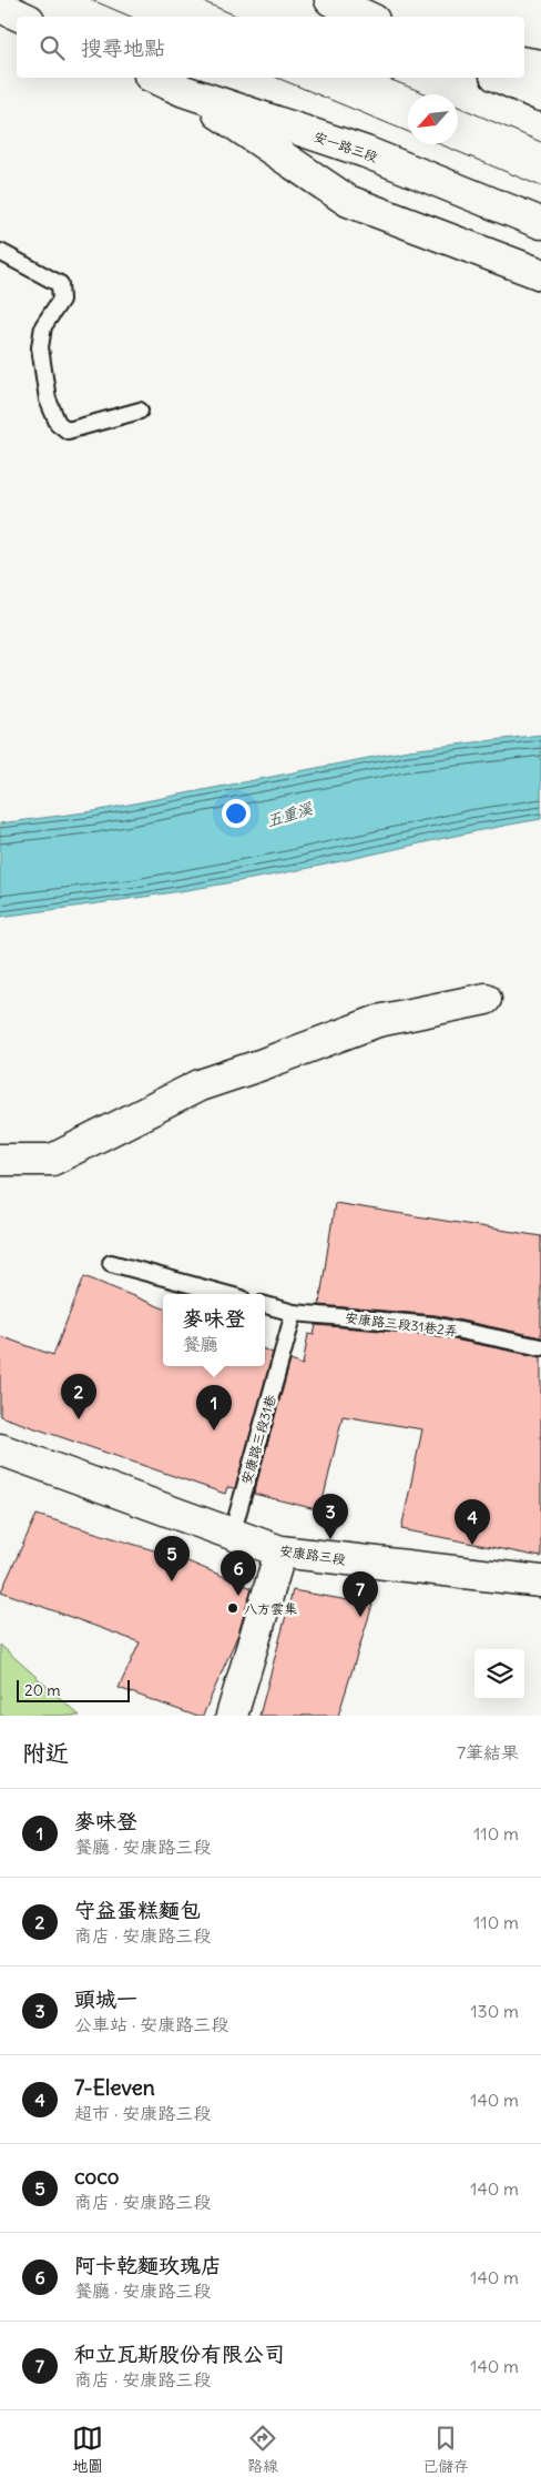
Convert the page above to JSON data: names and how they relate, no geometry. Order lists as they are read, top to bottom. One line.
{"streets":{"street":["安一路三段","安康路三段"],"lane":["安康路三段31巷2弄","安康路三段31巷"]},"crossings":[["安康路三段31巷2弄","安康路三段31巷"],["安康路三段31巷","安康路三段"]],"water":["五重溪"],"places":["八方雲集"],"scale_bar":"20 m","north":"bottom left","page":{"search":"搜尋地點","popup":["麥味登","餐廳"],"pins":["2","1","3","4","5","6","7"],"scale":"20 m","heading":["附近","7筆結果"],"list":[{"mark":"1","name":"麥味登","note":"餐廳 · 安康路三段","value":"110 m"},{"mark":"2","name":"守益蛋糕麵包","note":"商店 · 安康路三段","value":"110 m"},{"mark":"3","name":"頭城一","note":"公車站 · 安康路三段","value":"130 m"},{"mark":"4","name":"7-Eleven","note":"超市 · 安康路三段","value":"140 m"},{"mark":"5","name":"coco","note":"商店 · 安康路三段","value":"140 m"},{"mark":"6","name":"阿卡乾麵玫瑰店","note":"餐廳 · 安康路三段","value":"140 m"},{"mark":"7","name":"和立瓦斯股份有限公司","note":"商店 · 安康路三段","value":"140 m"}],"nav":["地圖","路線","已儲存"]}}
